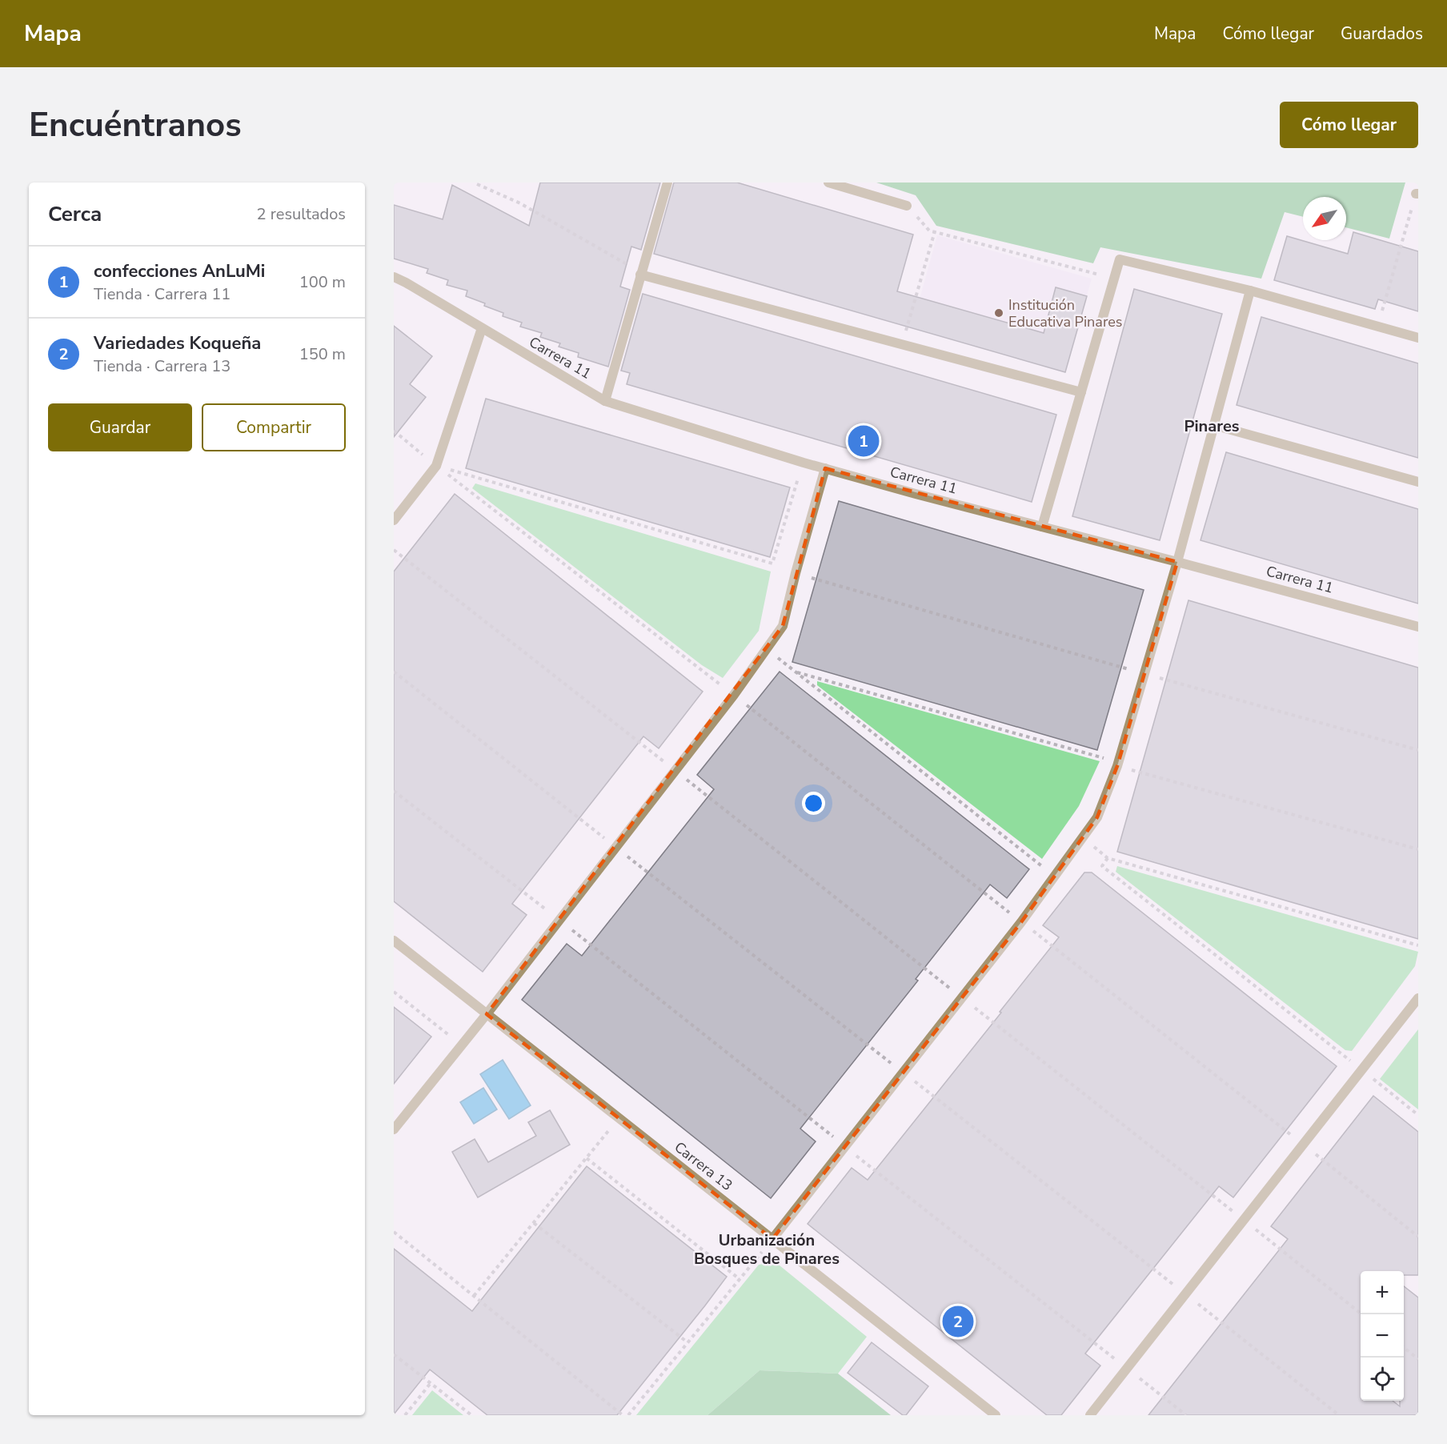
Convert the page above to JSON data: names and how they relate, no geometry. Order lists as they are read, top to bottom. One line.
{"streets":{"street":["Carrera 11","Carrera 13"]},"districts":["Pinares","Urbanización Bosques de Pinares"],"places":["Institución Educativa Pinares"],"north":"bottom left","page":{"header":"Mapa","nav":["Mapa","Cómo llegar","Guardados"],"buttons":["Cómo llegar",["Guardar","Compartir"]],"title":"Encuéntranos","heading":["Cerca","2 resultados"],"list":[{"mark":"1","name":"confecciones AnLuMi","note":"Tienda · Carrera 11","value":"100 m"},{"mark":"2","name":"Variedades Koqueña","note":"Tienda · Carrera 13","value":"150 m"}],"pins":["1","2"],"map_buttons":["+","−"]}}
